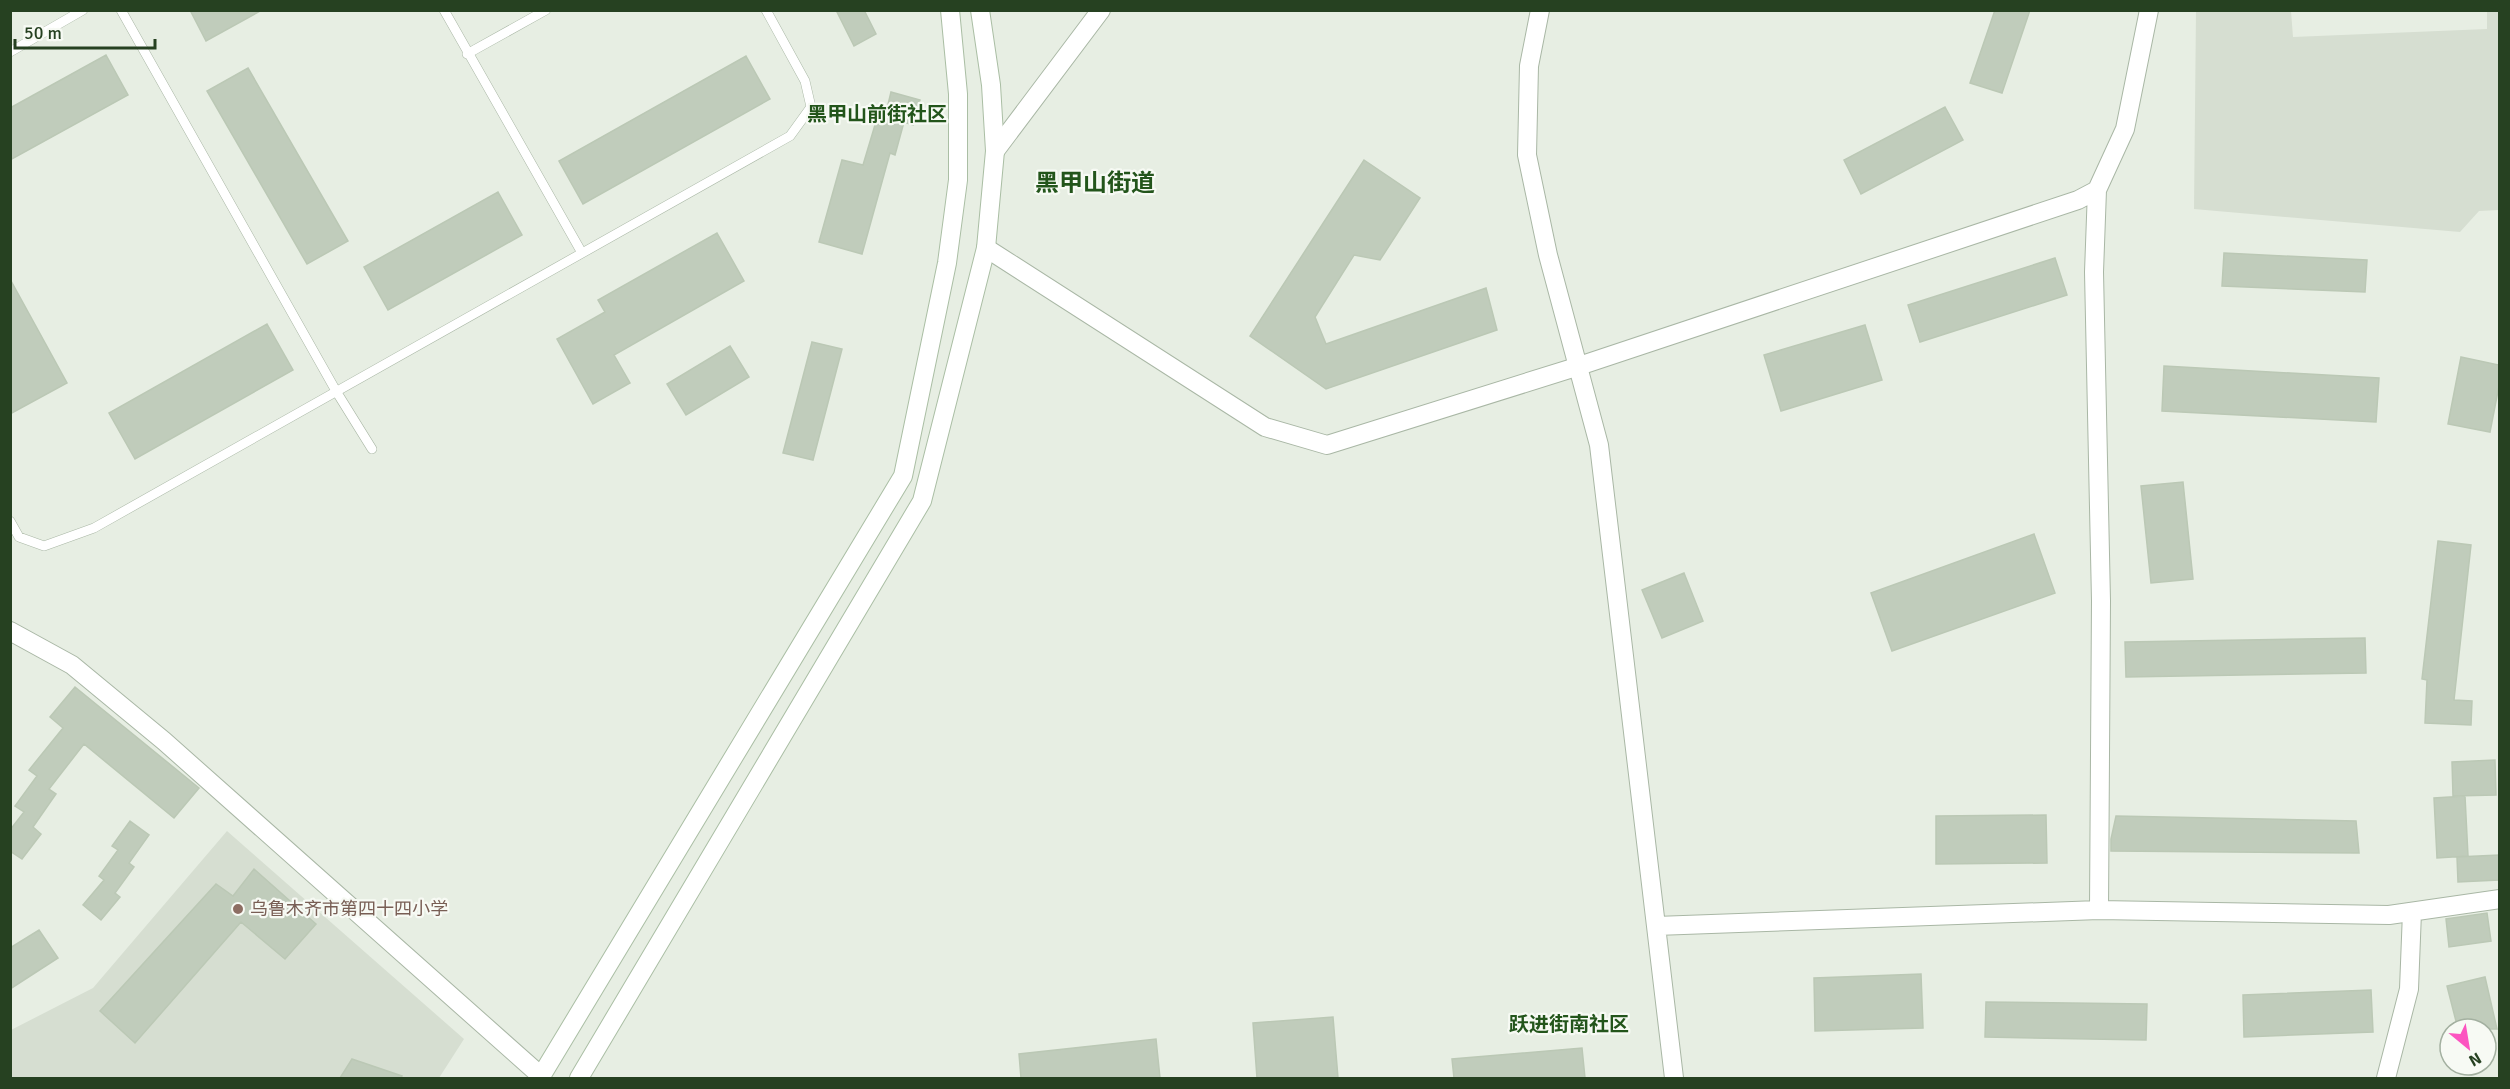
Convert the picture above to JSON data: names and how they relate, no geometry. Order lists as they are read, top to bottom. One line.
{"districts":["黑甲山前街社区","黑甲山街道","跃进街南社区"],"places":["乌鲁木齐市第四十四小学"],"scale_bar":"50 m","north":"bottom right"}
